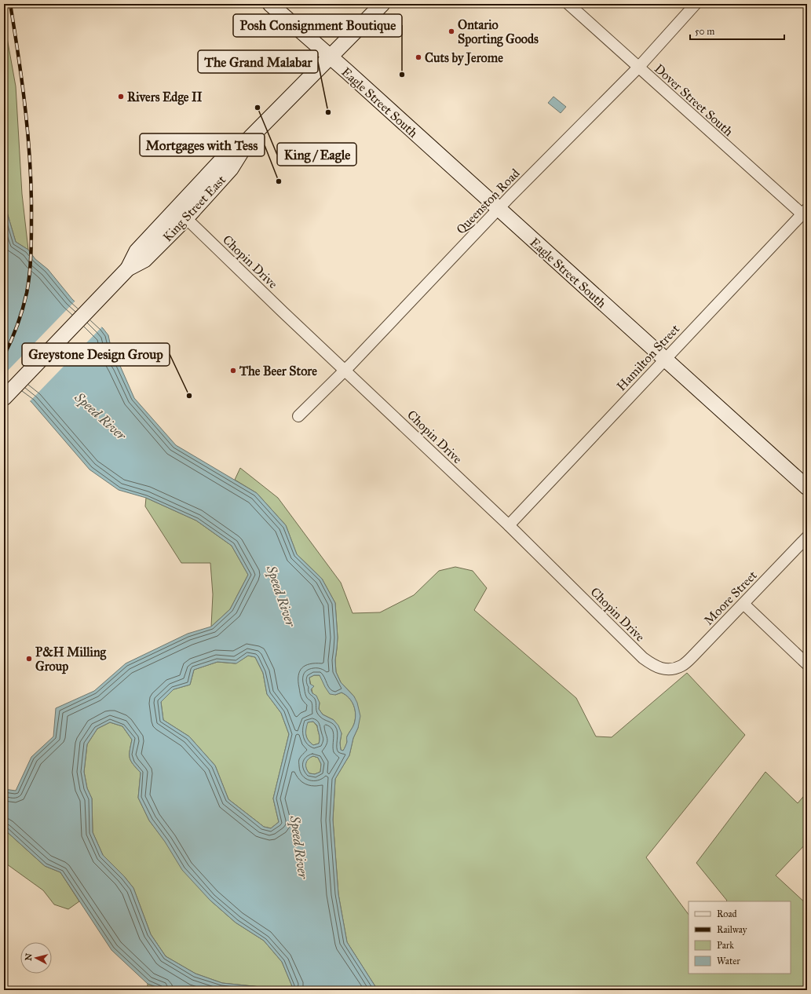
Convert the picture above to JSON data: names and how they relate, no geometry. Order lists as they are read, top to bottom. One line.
{"streets":{"main road":["Eagle Street South","King Street East"],"street":["Dover Street South","Queenston Road","Chopin Drive","Hamilton Street","Moore Street"]},"crossings":[["Dover Street South","Queenston Road"],["Dover Street South","Hamilton Street"],["Eagle Street South","Queenston Road"],["Eagle Street South","King Street East"],["Eagle Street South","Hamilton Street"],["Queenston Road","Chopin Drive"],["King Street East","Chopin Drive"],["Chopin Drive","Hamilton Street"],["Chopin Drive","Moore Street"]],"water":["Speed River"],"places":["Ontario Sporting Goods","Cuts by Jerome","Posh Consignment Boutique","Rivers Edge II","King / Eagle","The Grand Malabar","Mortgages with Tess","The Beer Store","Greystone Design Group","P&H Milling Group"],"legend":["Road","Railway","Park","Water"],"scale_bar":"50 m","north":"left"}
